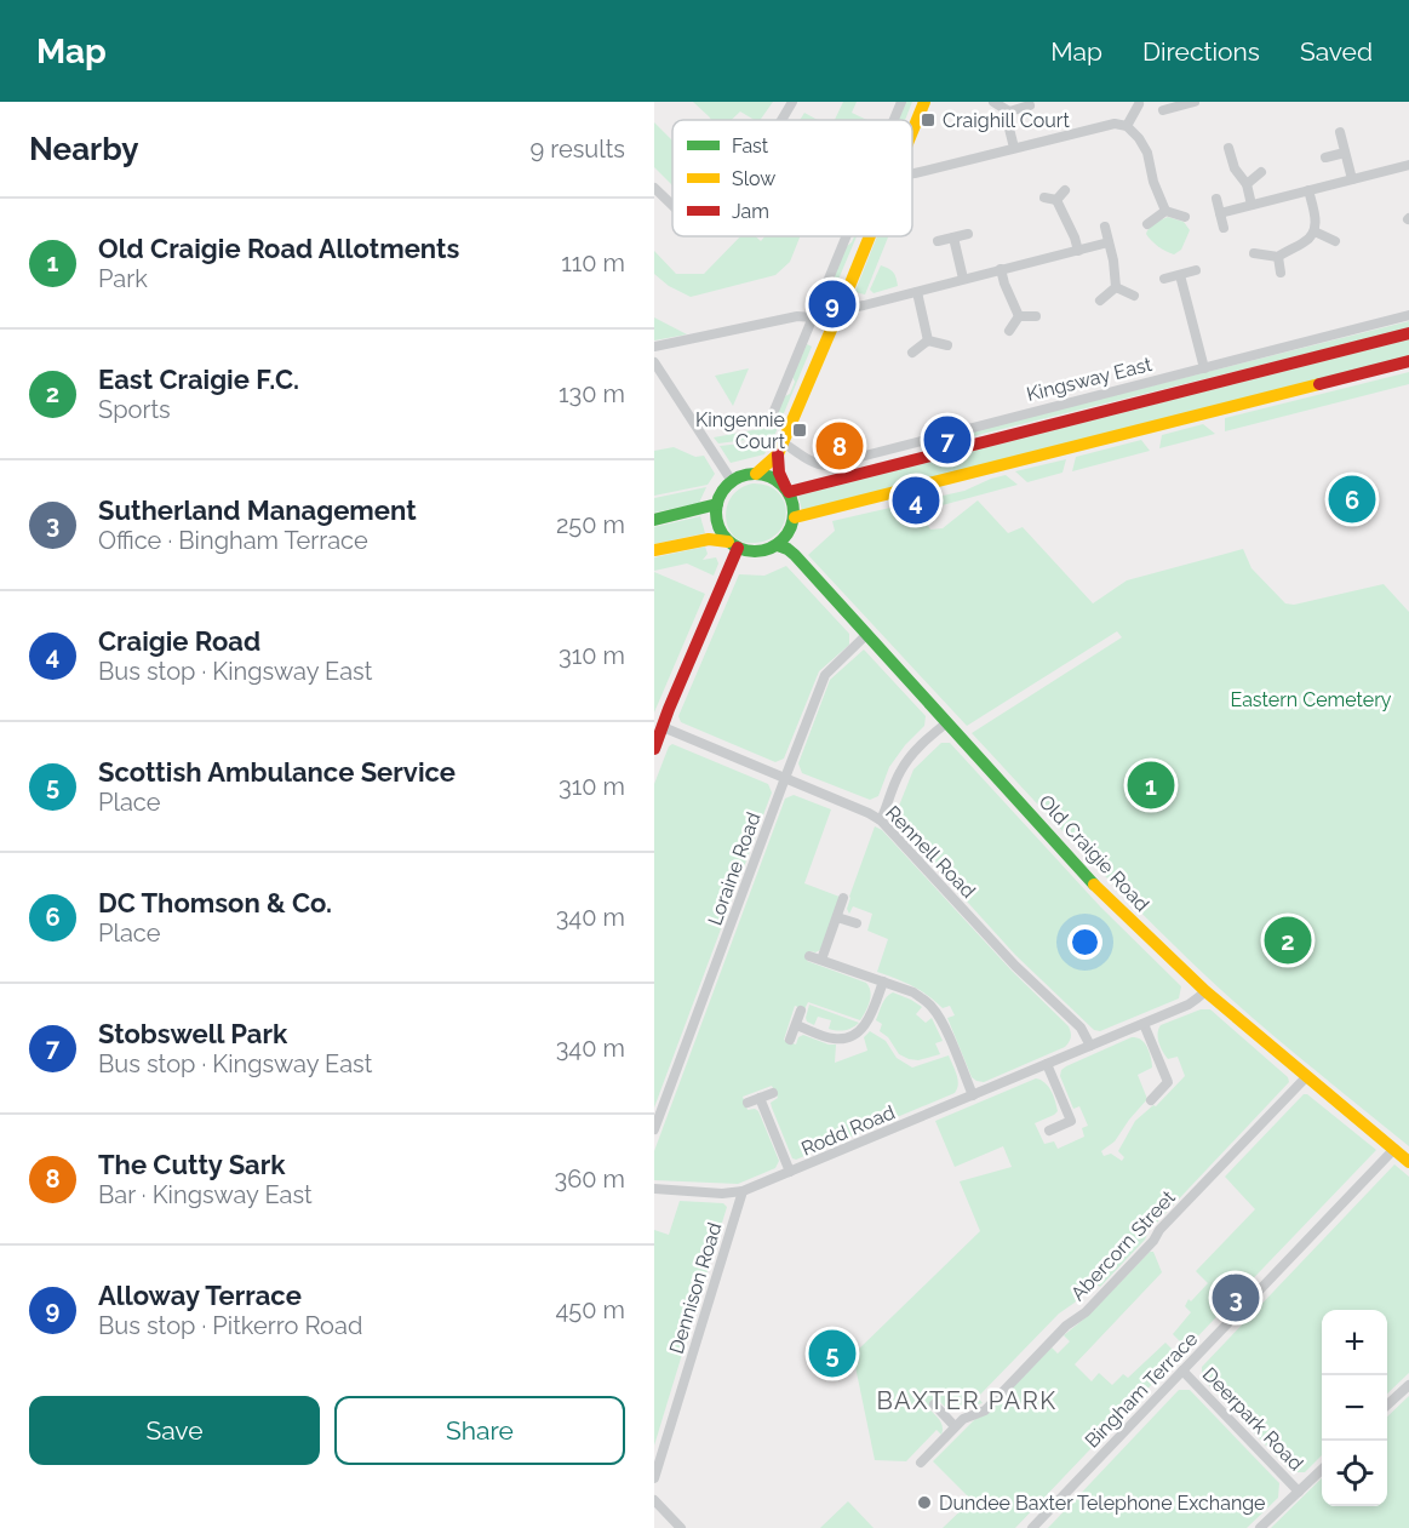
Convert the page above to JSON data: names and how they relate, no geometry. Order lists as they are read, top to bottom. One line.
{"streets":{"main road":["Kingsway East","Old Craigie Road"],"street":["Rennell Road","Loraine Road","Rodd Road","Abercorn Street","Dennison Road","Bingham Terrace","Deerpark Road"]},"crossings":[["Kingsway East","Old Craigie Road"],["Rennell Road","Loraine Road"],["Rennell Road","Rodd Road"],["Old Craigie Road","Loraine Road"],["Old Craigie Road","Rodd Road"],["Old Craigie Road","Abercorn Street"],["Old Craigie Road","Bingham Terrace"],["Rodd Road","Dennison Road"],["Bingham Terrace","Deerpark Road"]],"districts":["BAXTER PARK"],"parks":["Eastern Cemetery"],"places":{"transit":["Craighill Court","Kingennie Court"],"other":["Dundee Baxter Telephone Exchange"]},"legend":["Fast","Slow","Jam"],"page":{"header":"Map","nav":["Map","Directions","Saved"],"heading":["Nearby","9 results"],"list":[{"mark":"1","name":"Old Craigie Road Allotments","note":"Park","value":"110 m"},{"mark":"2","name":"East Craigie F.C.","note":"Sports","value":"130 m"},{"mark":"3","name":"Sutherland Management","note":"Office · Bingham Terrace","value":"250 m"},{"mark":"4","name":"Craigie Road","note":"Bus stop · Kingsway East","value":"310 m"},{"mark":"5","name":"Scottish Ambulance Service","note":"Place","value":"310 m"},{"mark":"6","name":"DC Thomson & Co.","note":"Place","value":"340 m"},{"mark":"7","name":"Stobswell Park","note":"Bus stop · Kingsway East","value":"340 m"},{"mark":"8","name":"The Cutty Sark","note":"Bar · Kingsway East","value":"360 m"},{"mark":"9","name":"Alloway Terrace","note":"Bus stop · Pitkerro Road","value":"450 m"}],"pins":["9","7","8","6","4","1","2","3","5"],"map_buttons":["+","−"],"buttons":["Save","Share"]}}
